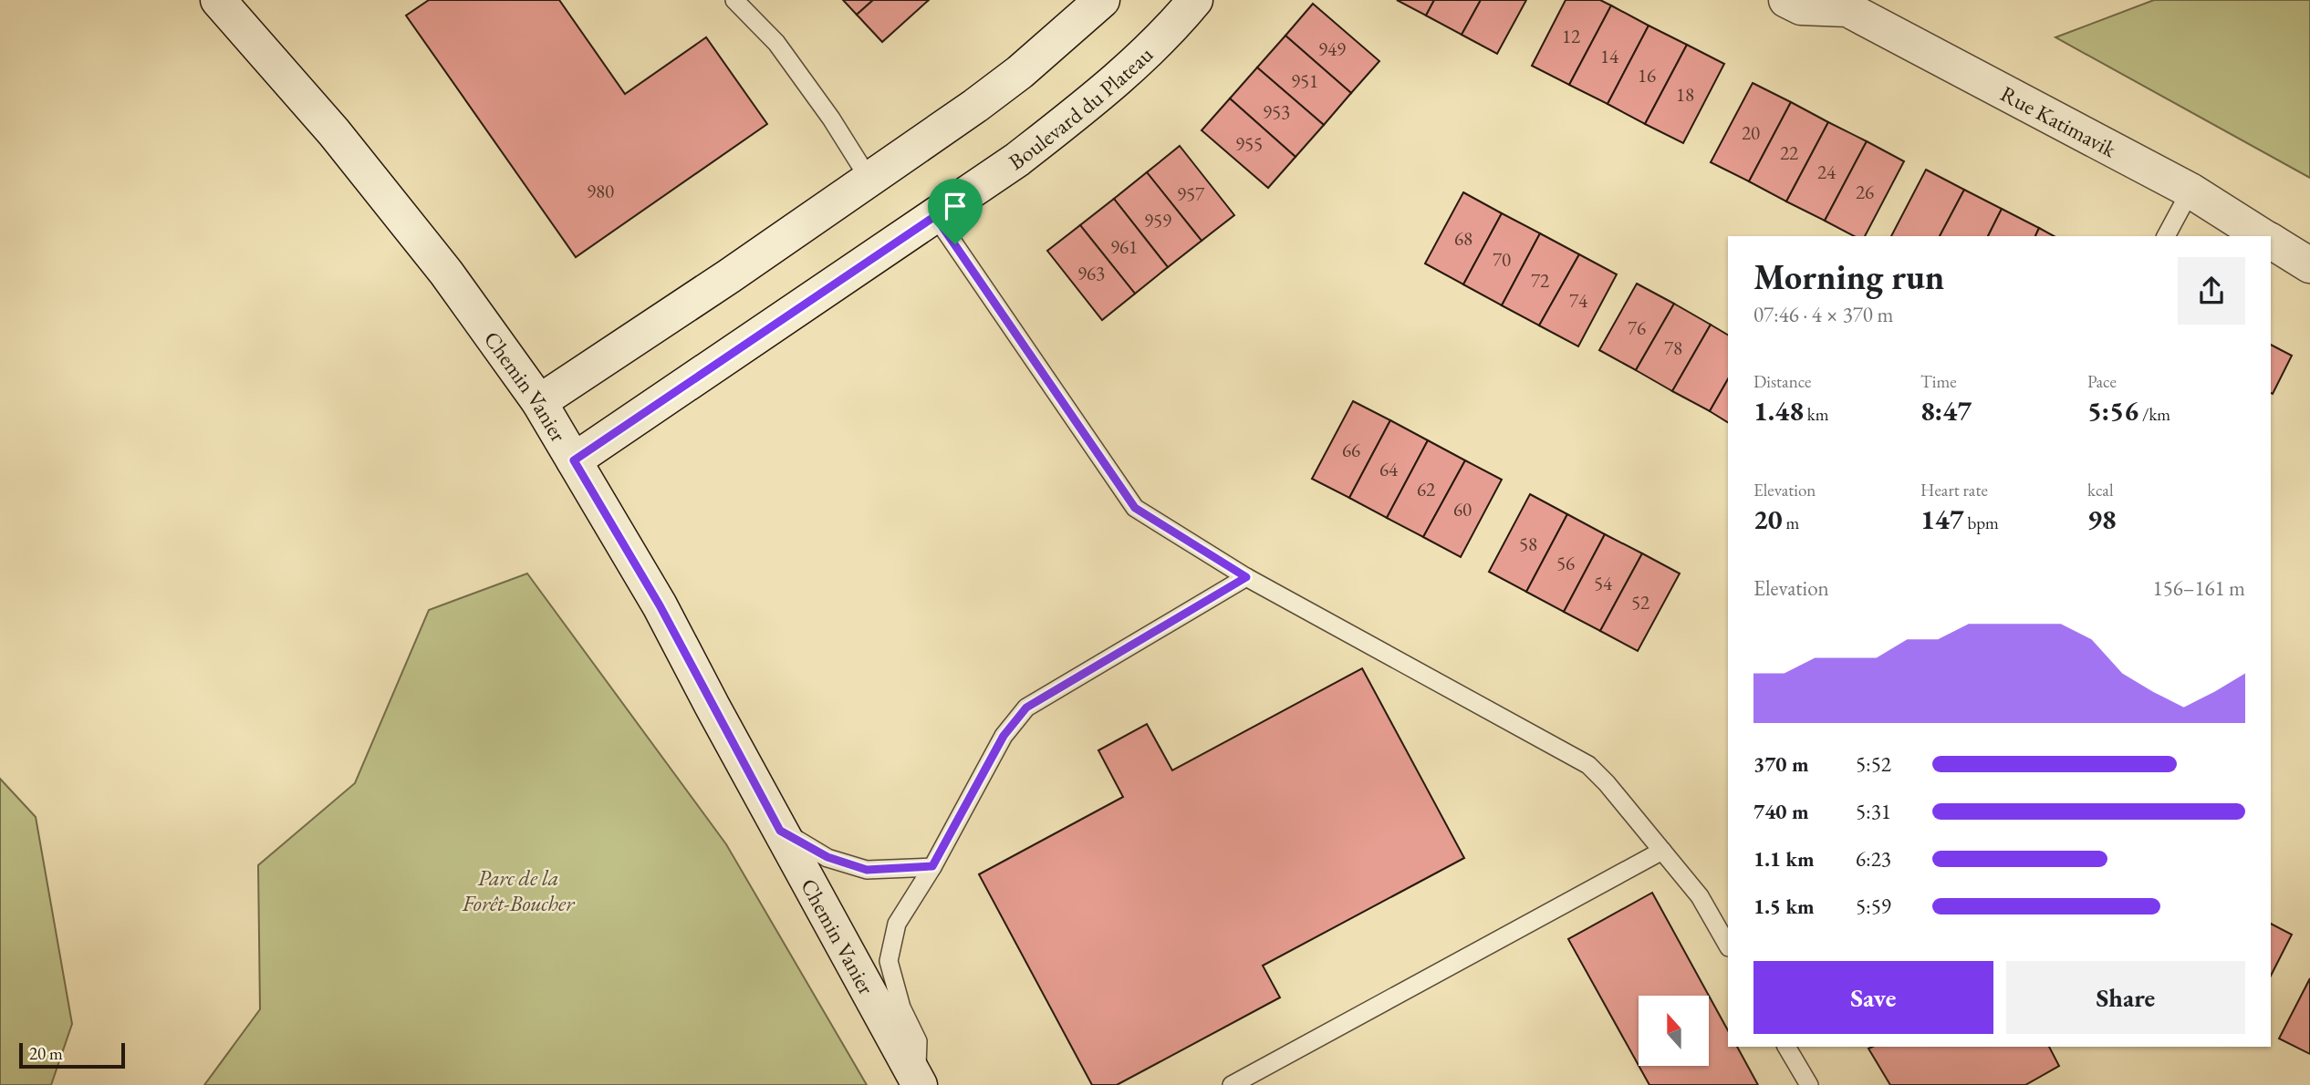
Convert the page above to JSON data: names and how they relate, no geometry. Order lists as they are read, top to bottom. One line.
{"streets":{"main road":["Boulevard du Plateau","Rue Katimavik","Chemin Vanier"]},"crossings":[["Boulevard du Plateau","Chemin Vanier"]],"parks":["Parc de la Forêt-Boucher"],"house_numbers":["12","949","14","16","951","18","953","20","955","22","24","980","26","957","959","68","961","70","963","72","74","76","78","66","64","62","60","58","56","54","52"],"scale_bar":"20 m","north":"top","page":{"heading":["Morning run","07:46 · 4 × 370 m"],"stats":[["Distance","1.48 km"],["Time","8:47"],["Pace","5:56 /km"],["Elevation","20 m"],["Heart rate","147 bpm"],["kcal","98"]],"chart":["Elevation","156–161 m"],"list":[{"name":"370 m","note":"5:52"},{"name":"740 m","note":"5:31"},{"name":"1.1 km","note":"6:23"},{"name":"1.5 km","note":"5:59"}],"buttons":["Save","Share"],"scale":"20 m"}}
